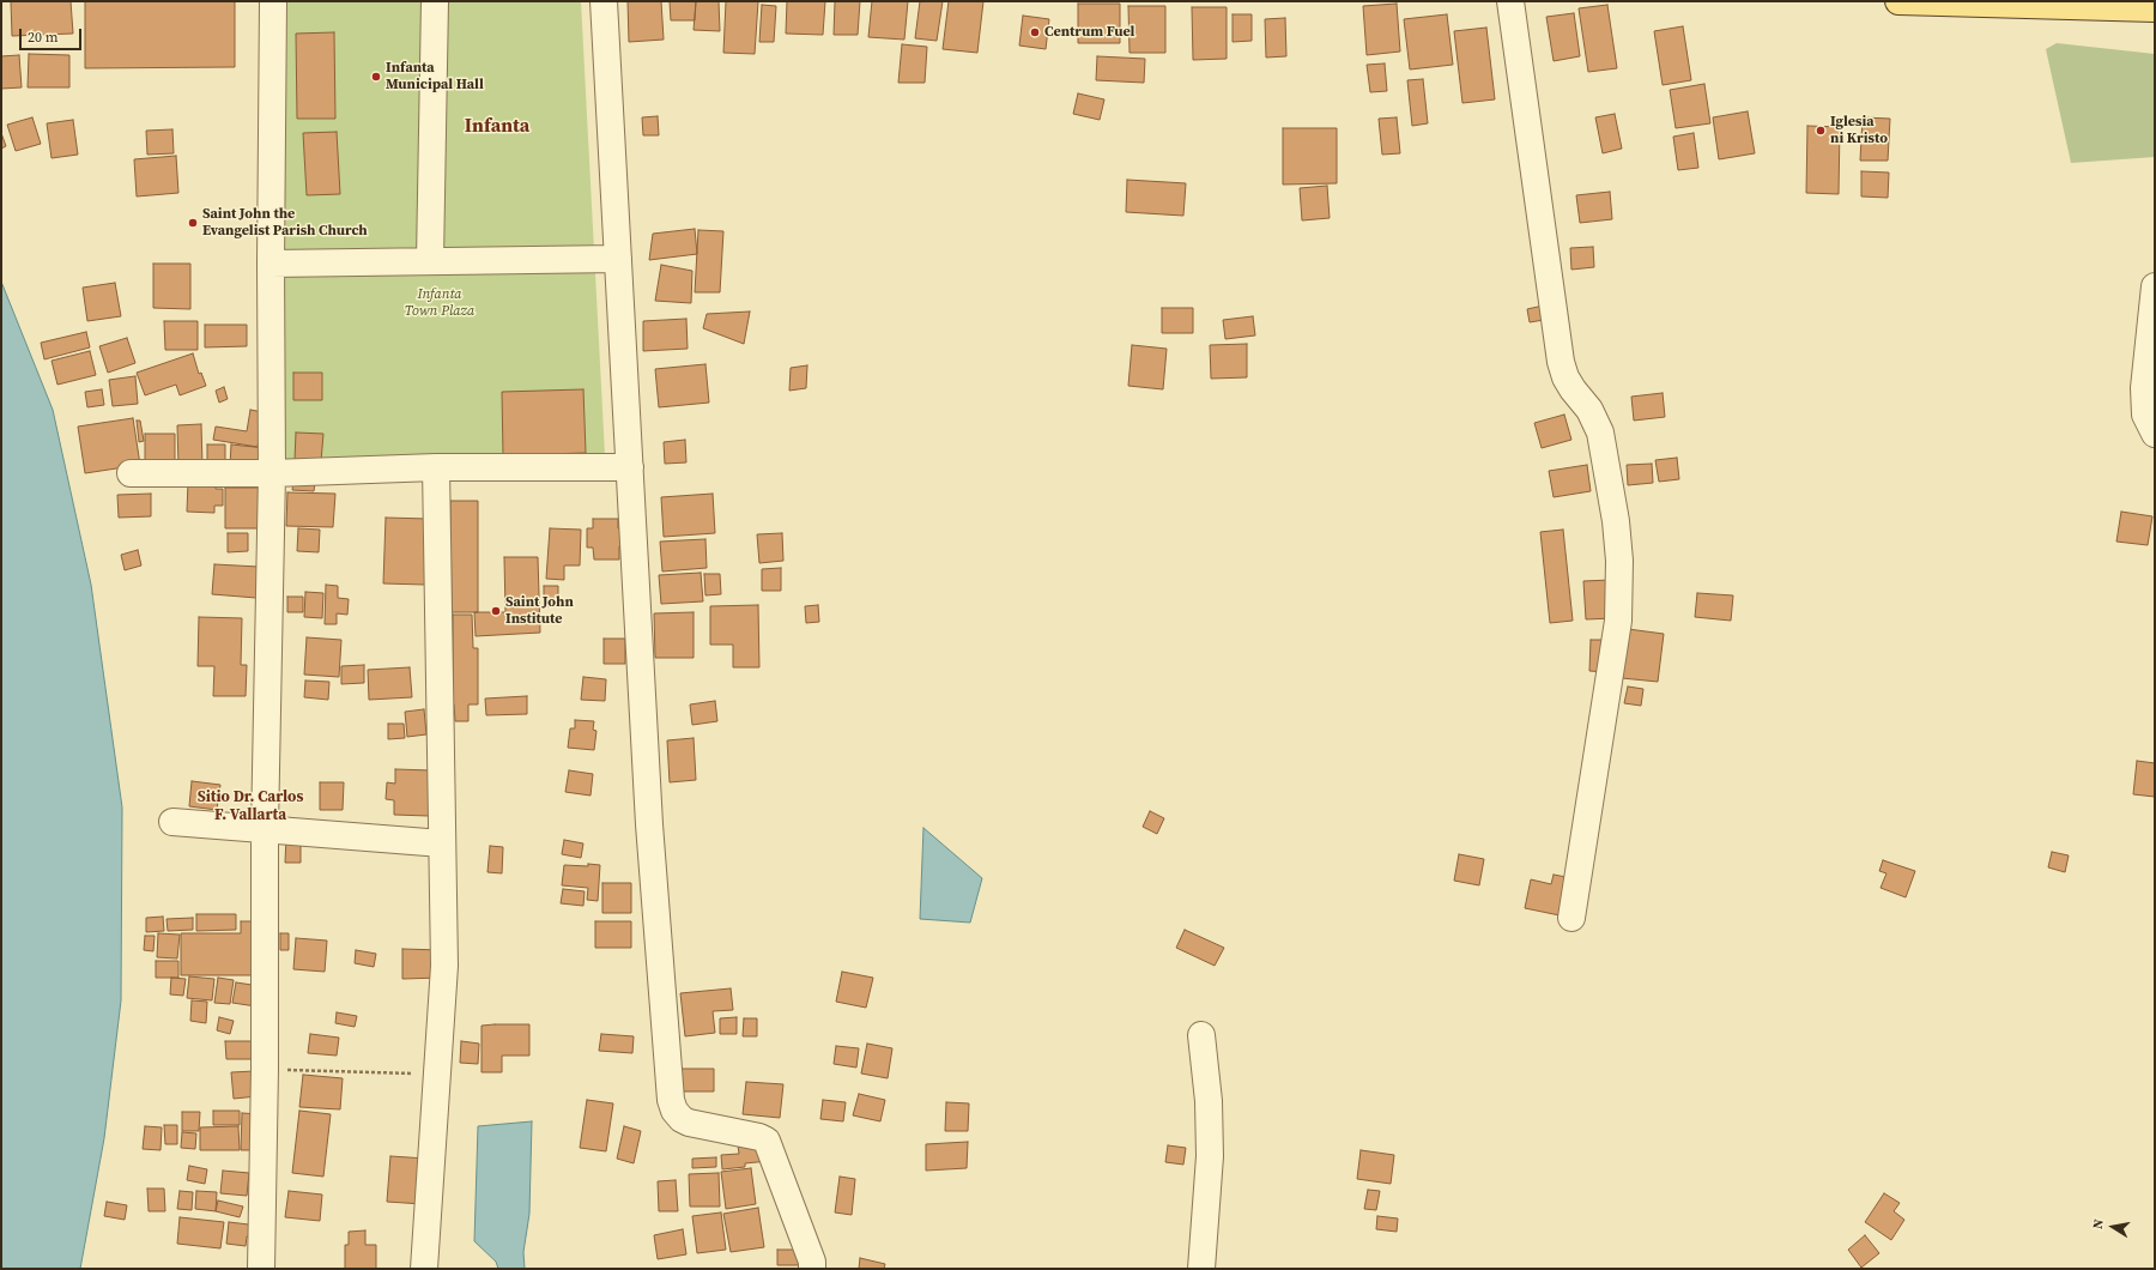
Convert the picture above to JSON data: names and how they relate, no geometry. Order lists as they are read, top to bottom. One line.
{"districts":["Infanta","Sitio Dr. Carlos F. Vallarta"],"parks":["Infanta Town Plaza"],"places":["Centrum Fuel","Infanta Municipal Hall","Iglesia ni Kristo","Saint John the Evangelist Parish Church","Saint John Institute"],"scale_bar":"20 m","north":"left"}
